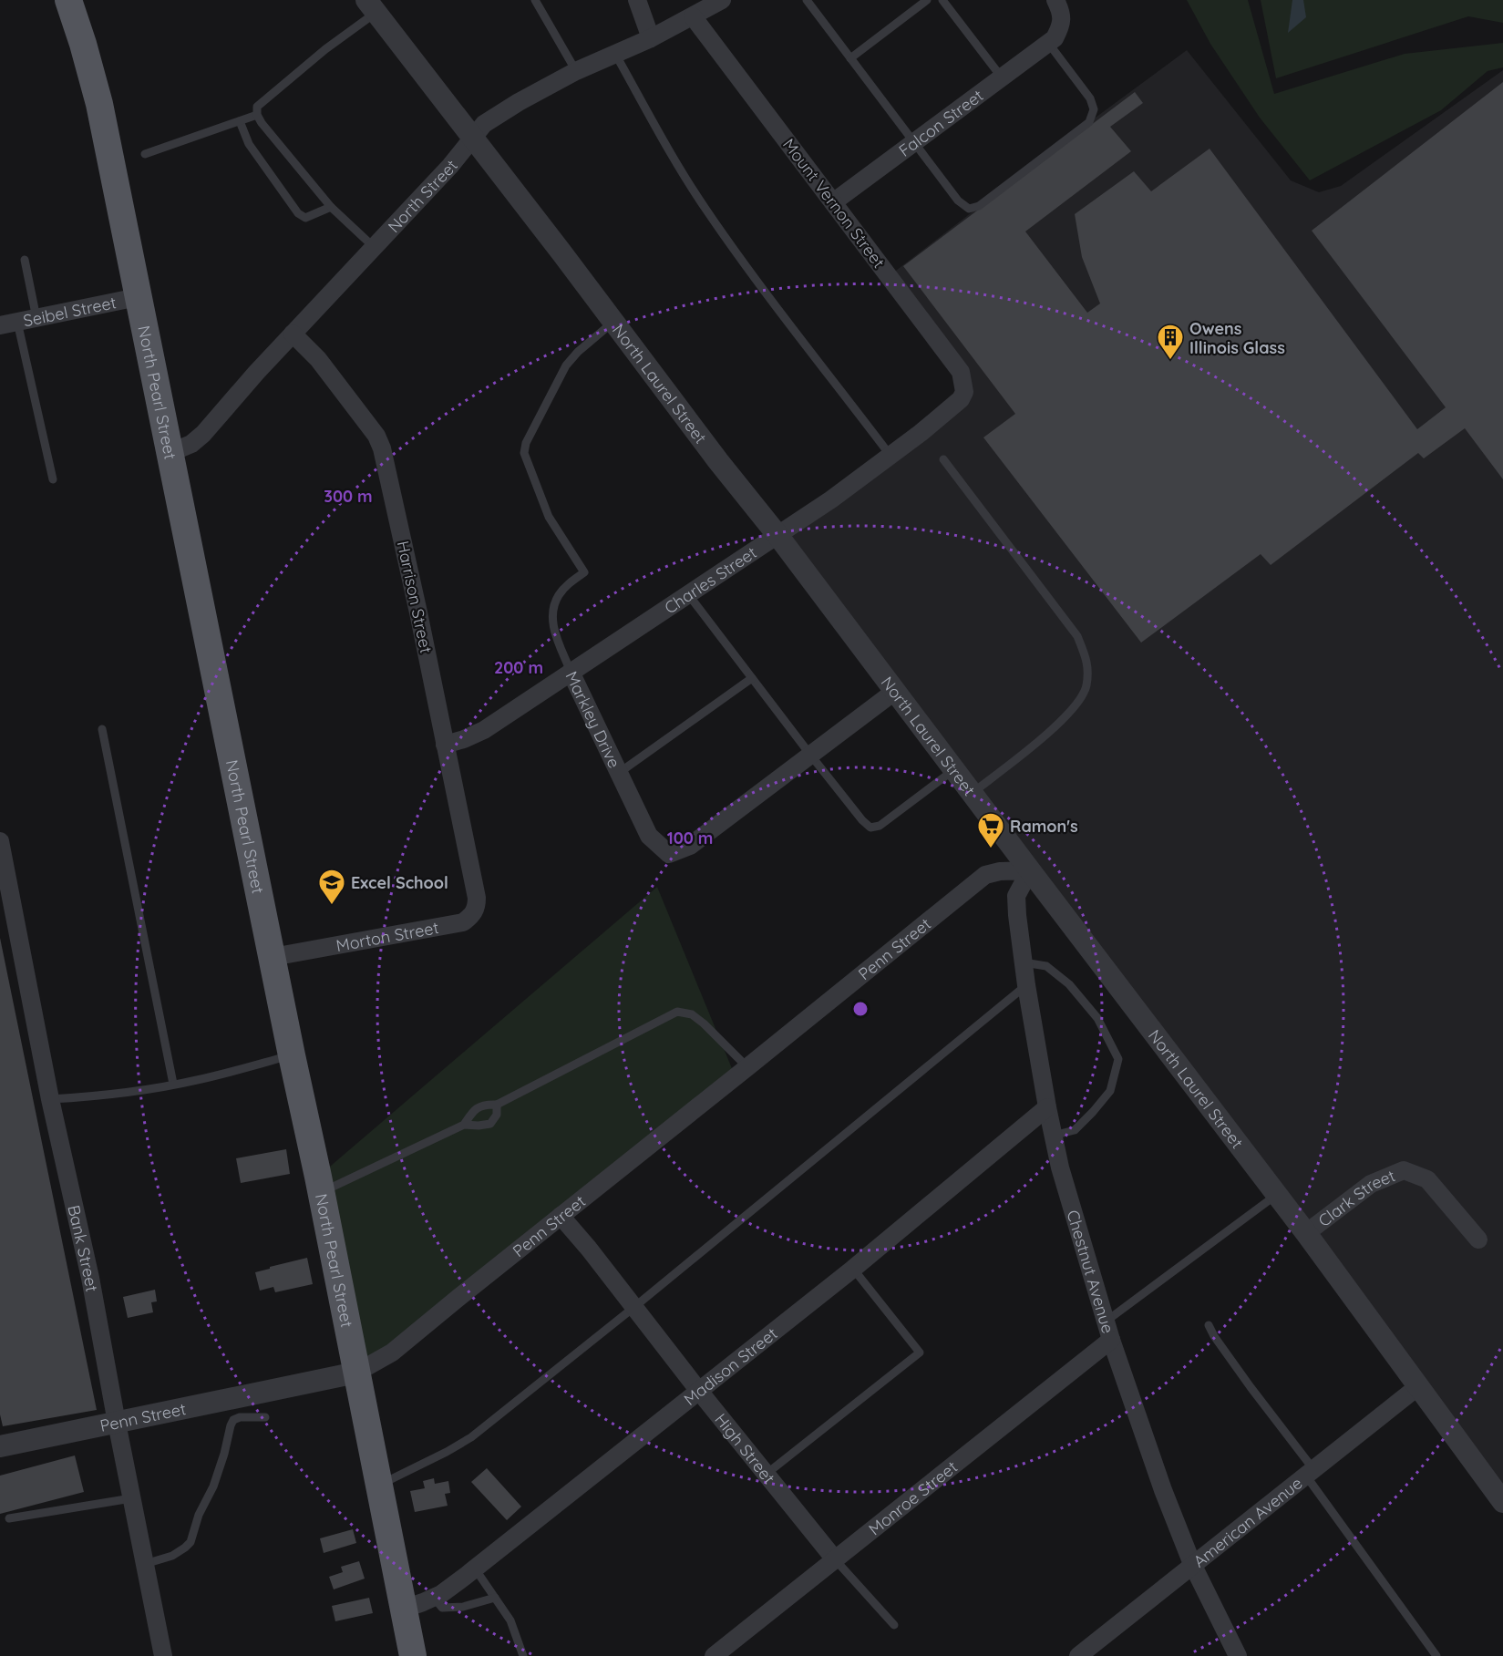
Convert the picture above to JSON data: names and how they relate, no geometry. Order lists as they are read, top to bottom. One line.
{"streets":{"main road":["North Pearl Street"],"street":["Falcon Street","North Street","Mount Vernon Street","Seibel Street","North Laurel Street","Charles Street","Harrison Street","Markley Drive","Morton Street","Penn Street","Clark Street","Bank Street","Chestnut Avenue","Madison Street","High Street","Monroe Street","American Avenue"]},"crossings":[["Falcon Street","Mount Vernon Street"],["North Street","Mount Vernon Street"],["North Street","North Laurel Street"],["North Street","North Pearl Street"],["North Street","Harrison Street"],["Mount Vernon Street","Charles Street"],["Seibel Street","North Pearl Street"],["North Laurel Street","Charles Street"],["North Laurel Street","Markley Drive"],["North Laurel Street","Penn Street"],["North Laurel Street","Clark Street"],["North Laurel Street","Chestnut Avenue"],["North Laurel Street","American Avenue"],["North Pearl Street","Morton Street"],["North Pearl Street","Penn Street"],["North Pearl Street","Madison Street"],["Charles Street","Harrison Street"],["Charles Street","Markley Drive"],["Harrison Street","Morton Street"],["Penn Street","Bank Street"],["Penn Street","Chestnut Avenue"],["Penn Street","High Street"],["Chestnut Avenue","Madison Street"],["Chestnut Avenue","Monroe Street"],["Chestnut Avenue","American Avenue"],["Madison Street","High Street"],["High Street","Monroe Street"]],"places":{"building":["Owens Illinois Glass"],"supermarket":["Ramon's"],"school or university":["Excel School"]},"rings":["300 m","200 m","100 m"]}
